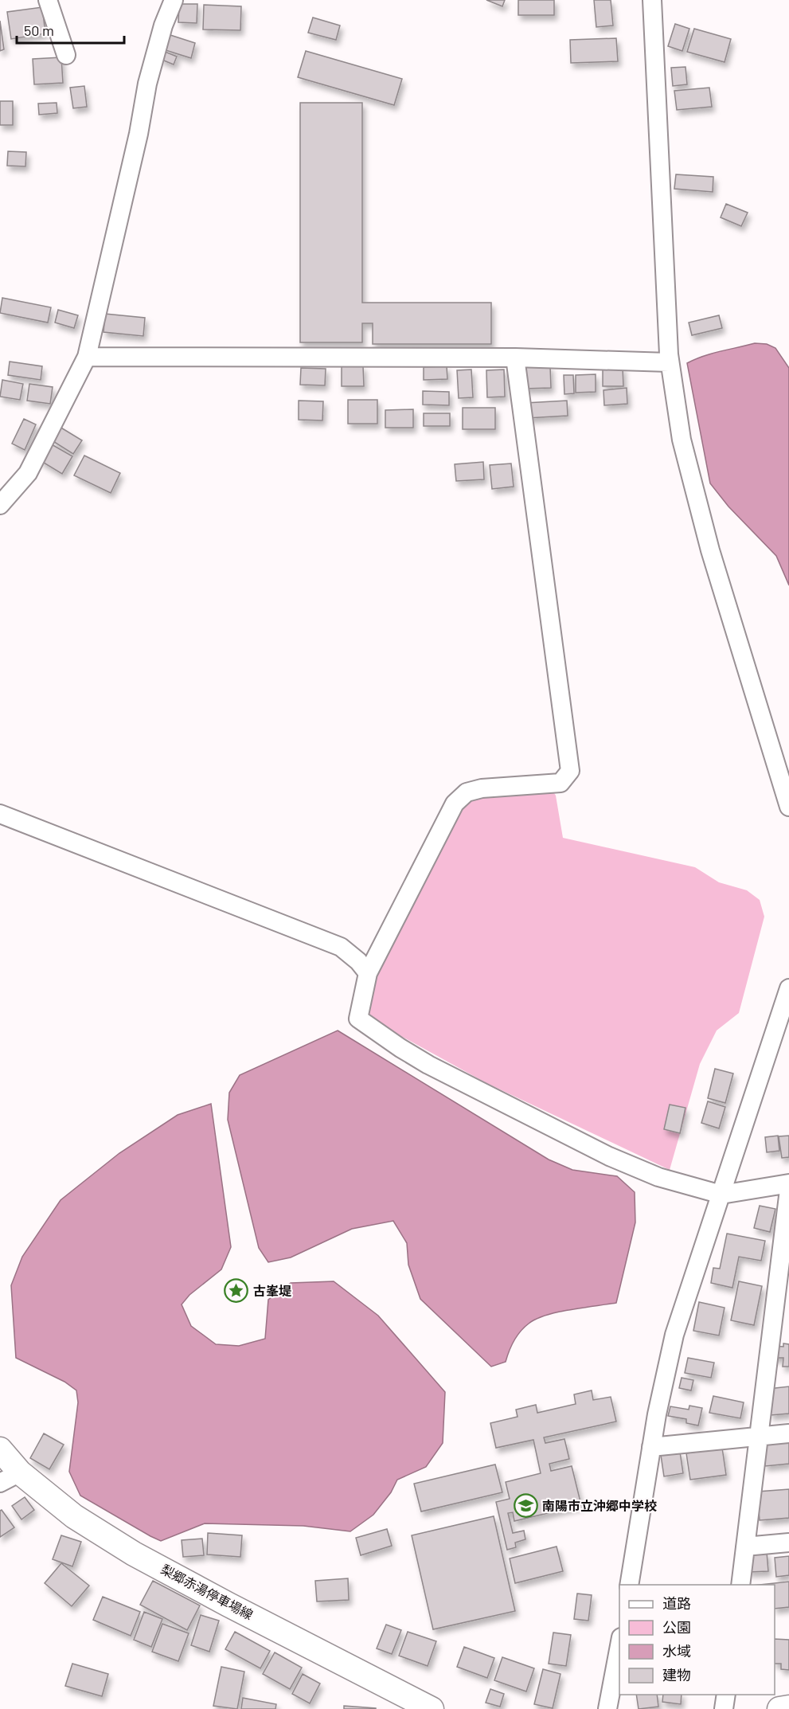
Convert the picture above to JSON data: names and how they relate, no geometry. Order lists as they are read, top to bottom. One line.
{"streets":{"main road":["梨郷赤湯停車場線"]},"places":{"place":["古峯堤"],"school or university":["南陽市立沖郷中学校"]},"legend":["道路","公園","水域","建物"],"scale_bar":"50 m"}
